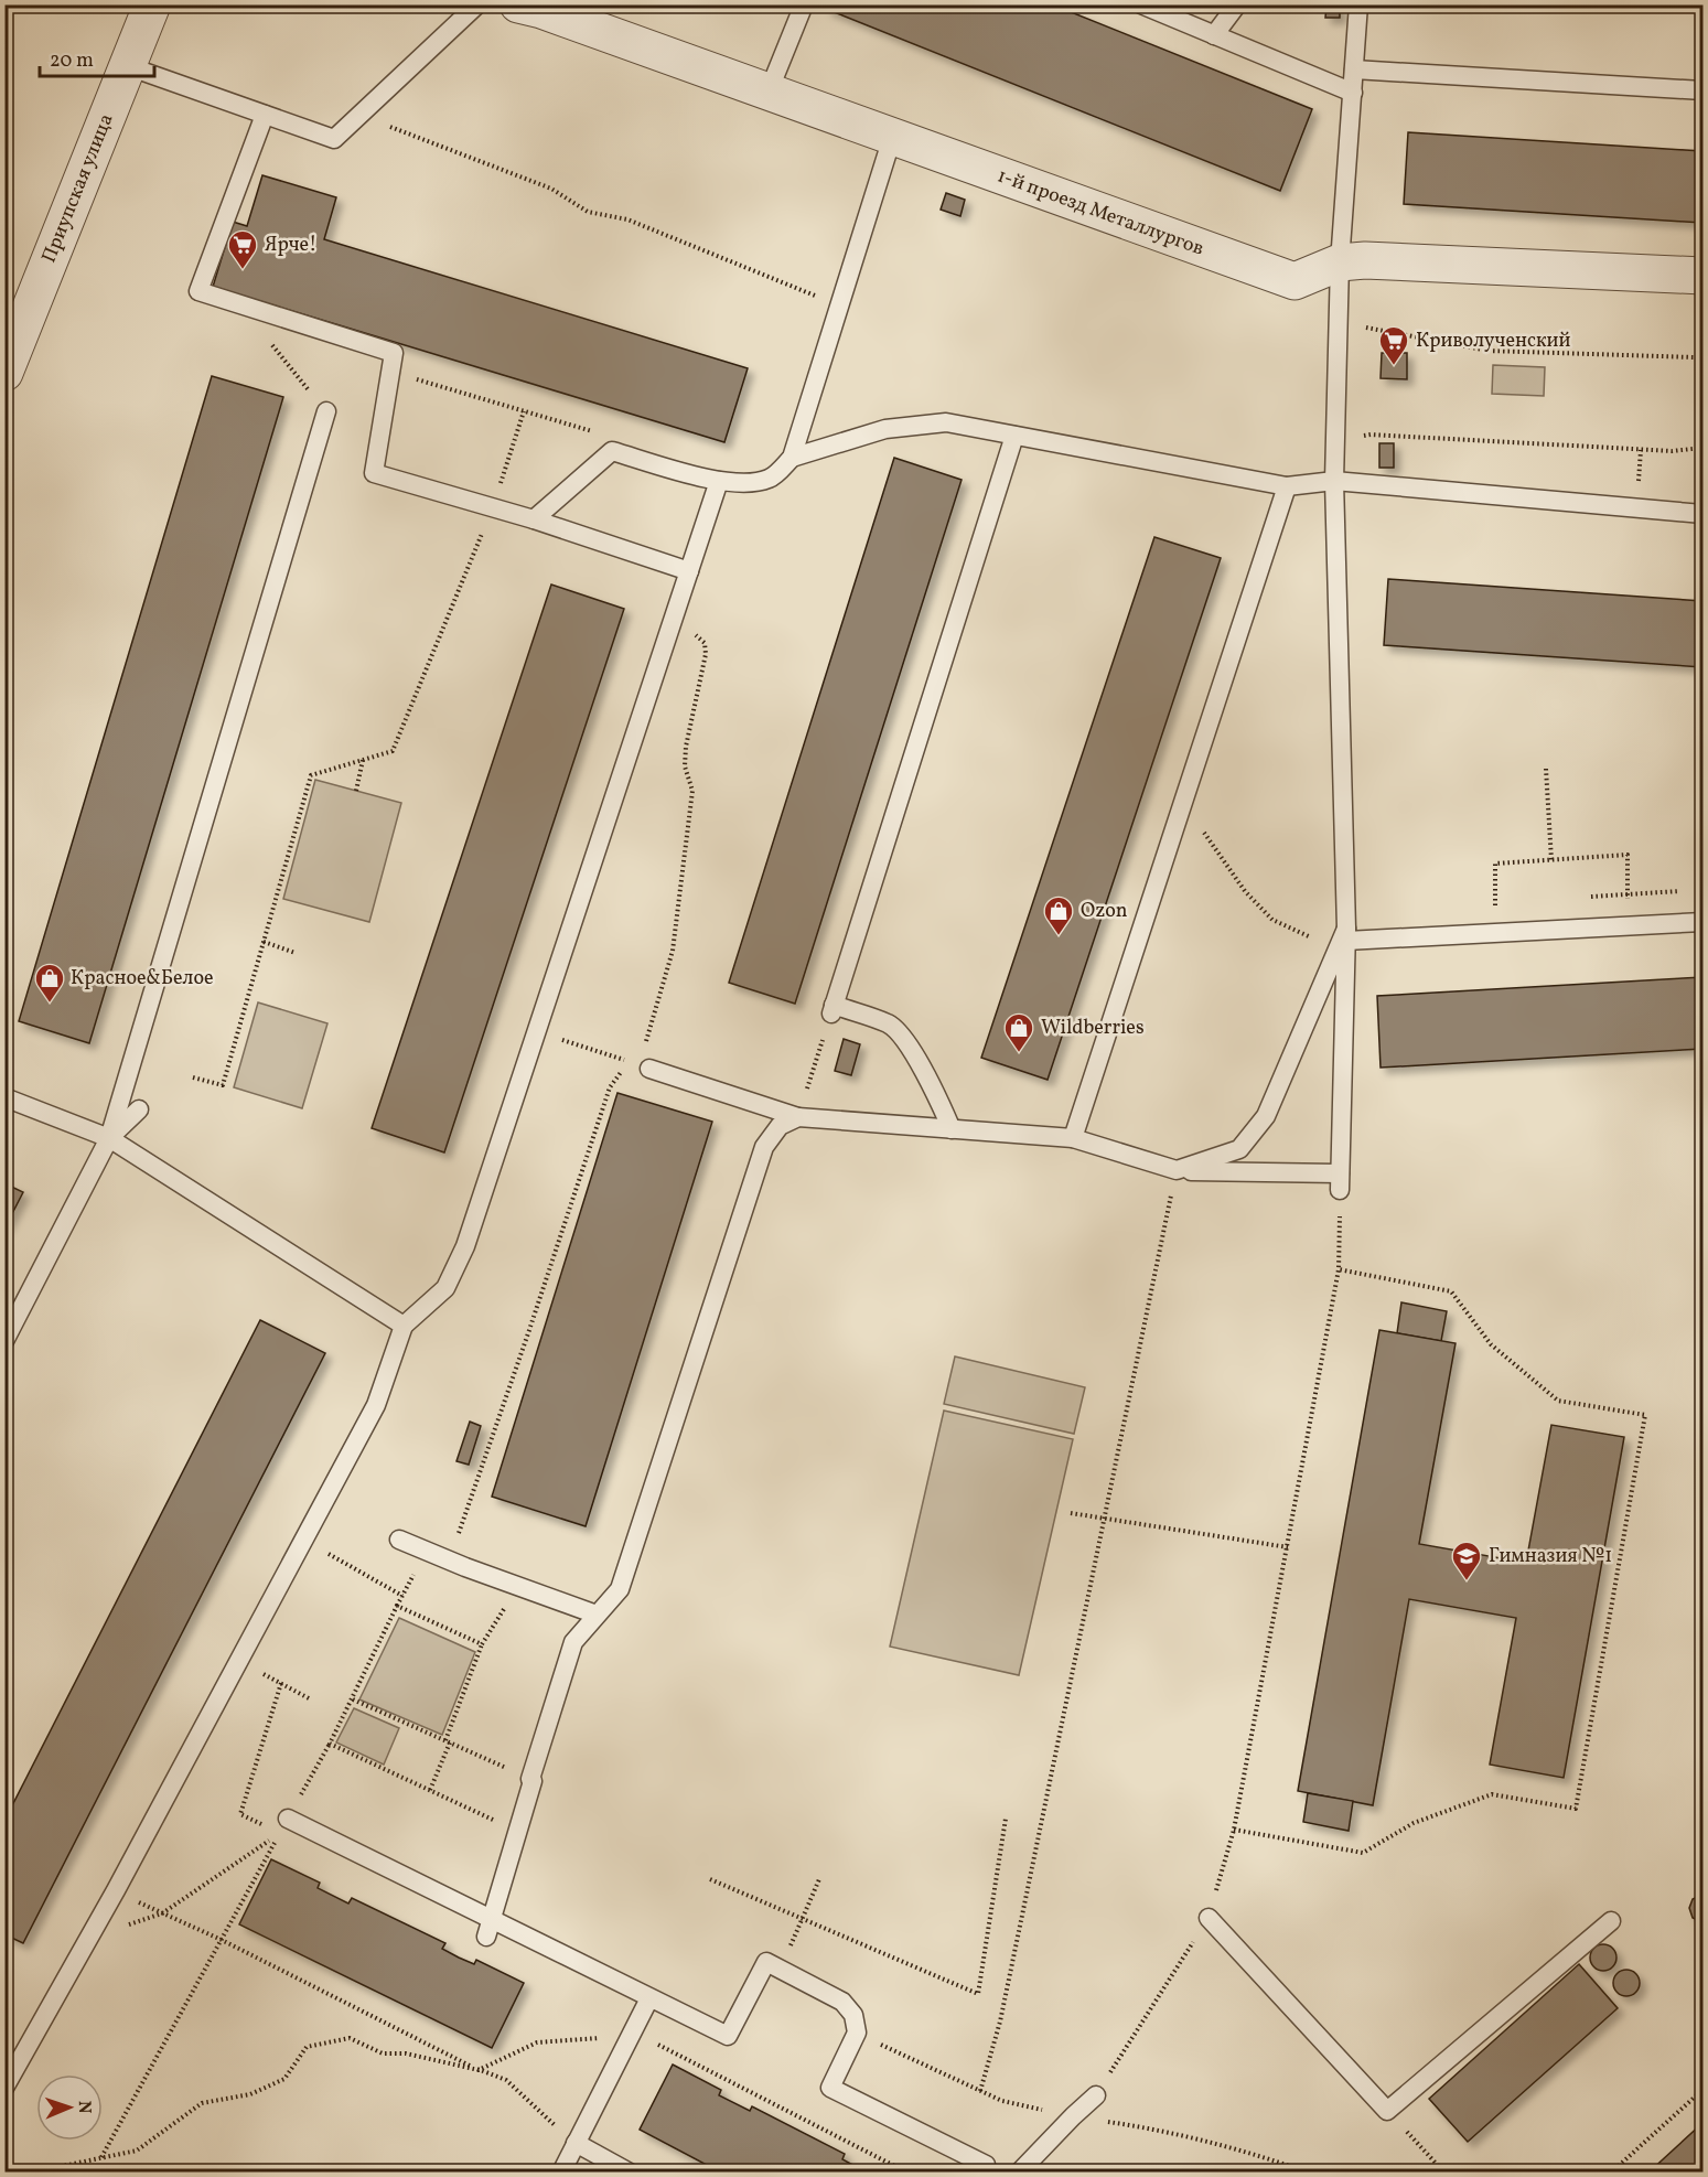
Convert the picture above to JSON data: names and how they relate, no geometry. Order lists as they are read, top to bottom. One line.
{"streets":{"street":["Приупская улица","1-й проезд Металлургов"]},"places":{"supermarket":["Ярче!","Криволученский"],"shop":["Ozon","Красное&Белое","Wildberries"],"school or university":["Гимназия №1"]},"scale_bar":"20 m","north":"right"}
